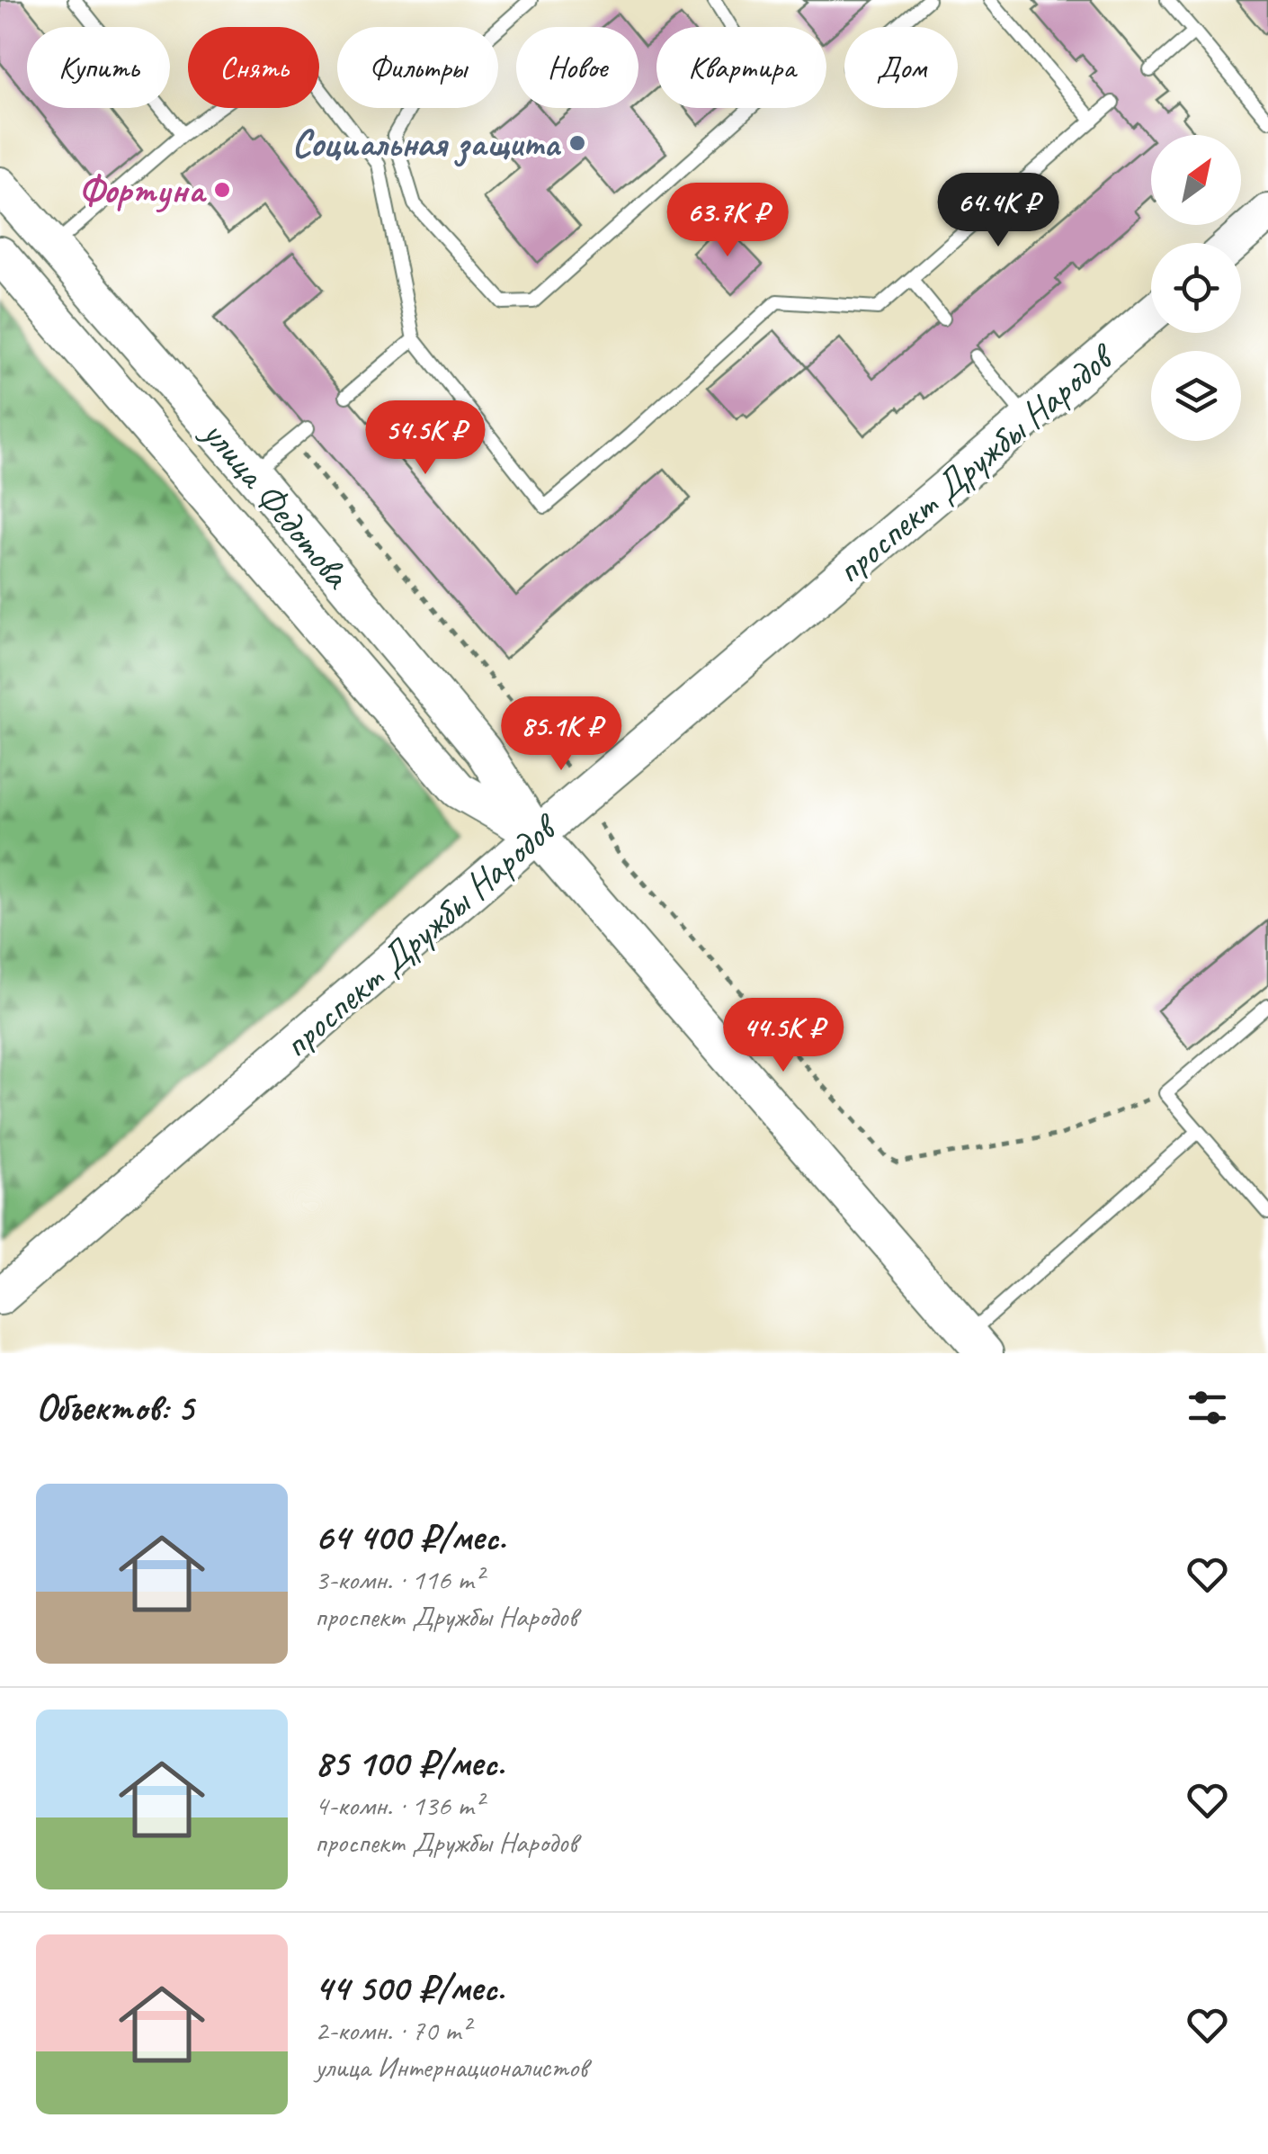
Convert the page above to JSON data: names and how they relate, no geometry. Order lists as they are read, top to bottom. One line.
{"streets":{"street":["проспект Дружбы Народов","улица Федотова"]},"crossings":[["проспект Дружбы Народов","улица Федотова"]],"places":["Социальная защита","Фортуна"],"north":"top right","page":{"chip":["Купить","Снять","Фильтры","Новое","Квартира","Дом"],"price":["64.4K ₽","63.7K ₽","54.5K ₽","85.1K ₽","44.5K ₽"],"heading":"Объектов: 5","list":[{"name":"64 400 ₽/мес.","note":"3-комн. · 116 m² · проспект Дружбы Народов"},{"name":"85 100 ₽/мес.","note":"4-комн. · 136 m² · проспект Дружбы Народов"},{"name":"44 500 ₽/мес.","note":"2-комн. · 70 m² · улица Интернационалистов"}]}}
